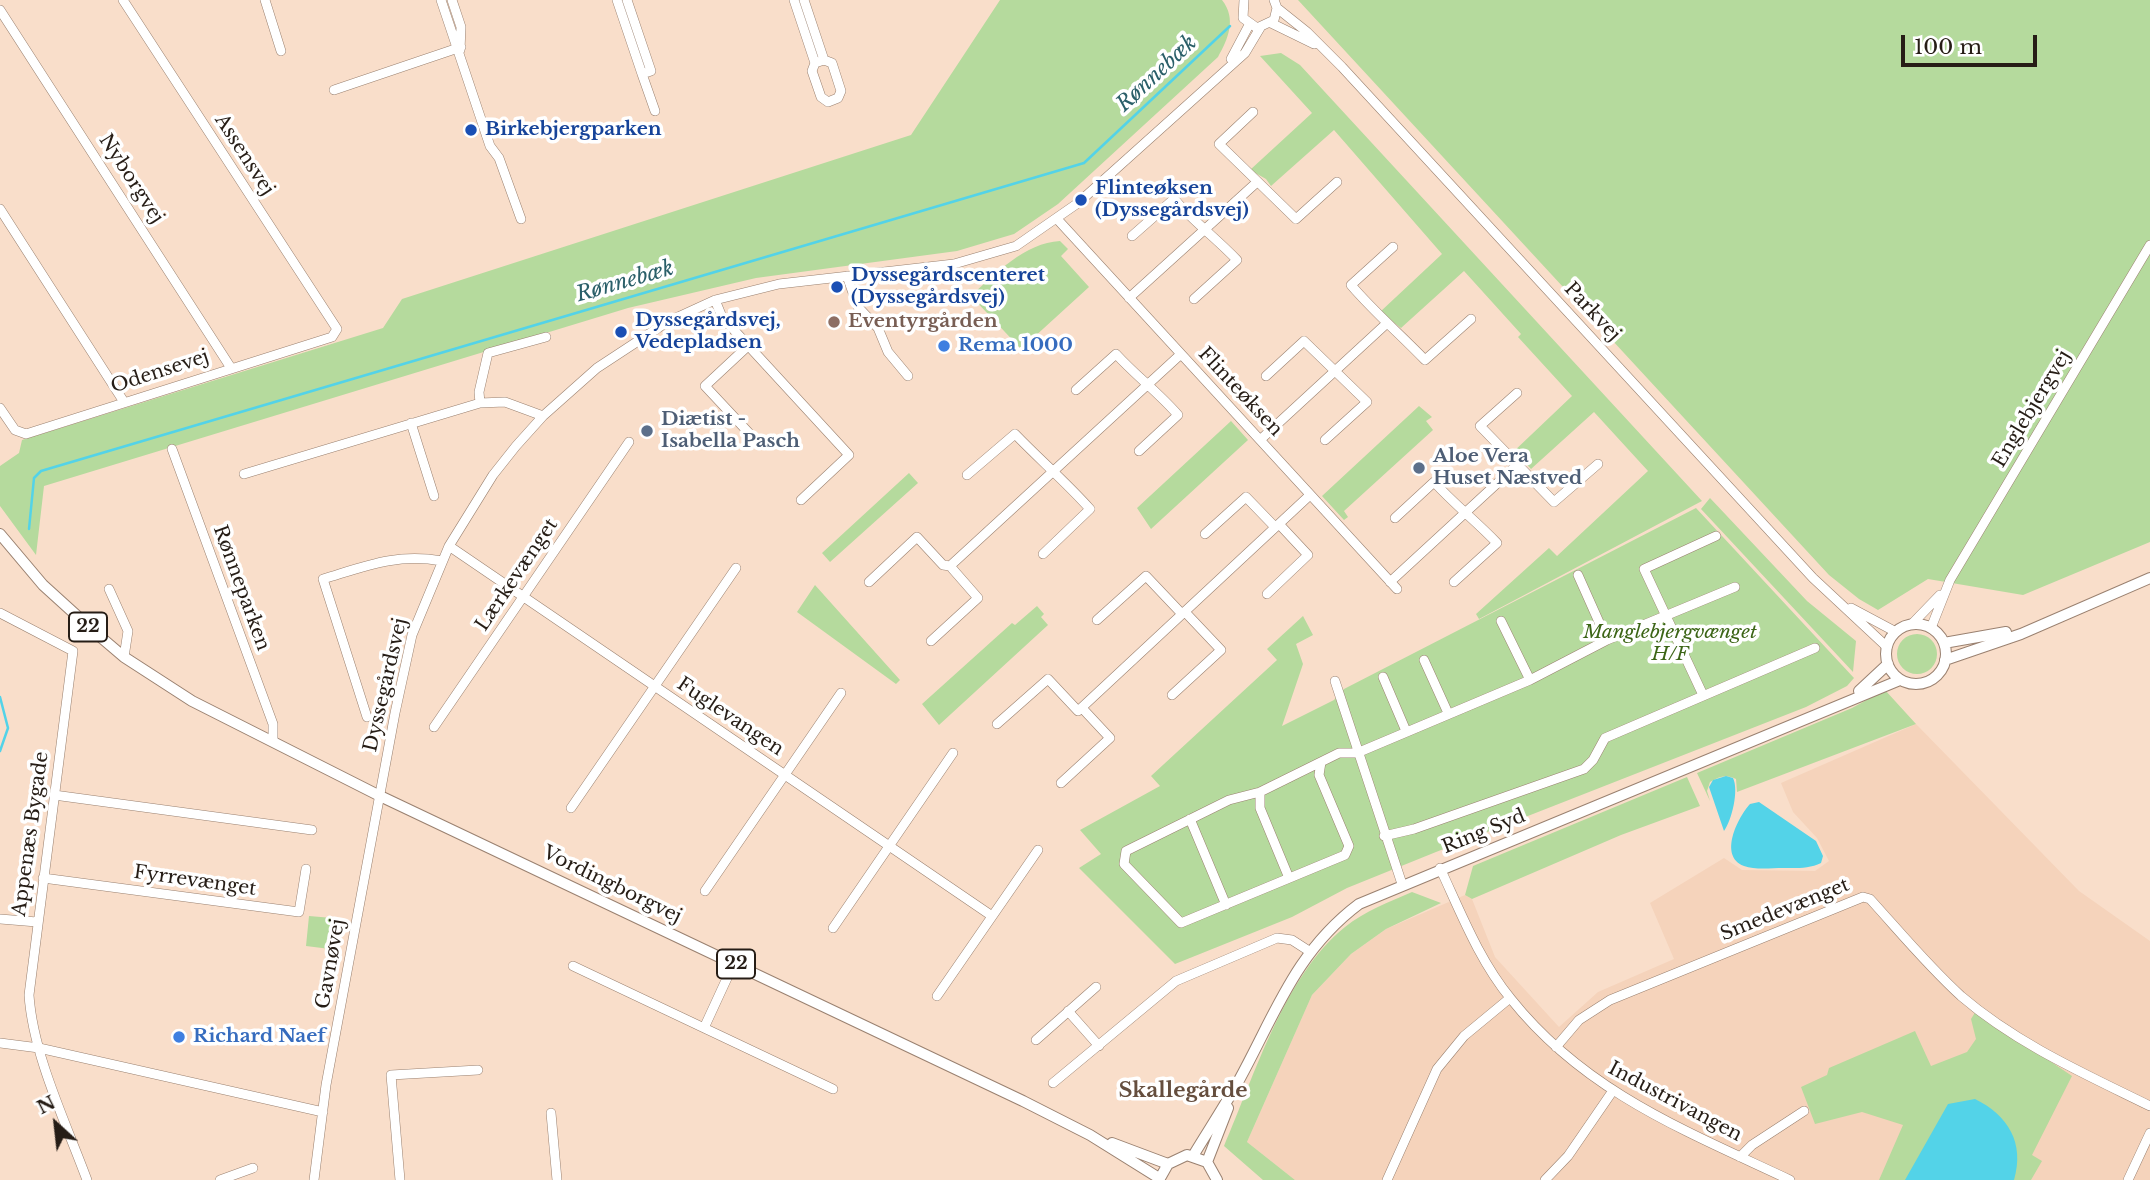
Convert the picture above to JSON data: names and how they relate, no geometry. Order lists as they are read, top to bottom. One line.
{"streets":{"main road":["22","Ring Syd","Vordingborgvej"],"street":["Assensvej","Nyborgvej","Parkvej","Odensevej","Flinteøksen","Englebjergvej","Lærkevænget","Rønneparken","Dyssegårdsvej","Fuglevangen","Appenæs Bygade","Fyrrevænget","Smedevænget","Gavnøvej","Industrivangen"]},"crossings":[["Assensvej","Odensevej"],["Nyborgvej","Odensevej"],["Parkvej","Englebjergvej"],["Parkvej","Ring Syd"],["Flinteøksen","Dyssegårdsvej"],["Englebjergvej","Ring Syd"],["Lærkevænget","Fuglevangen"],["Rønneparken","Vordingborgvej"],["22","Vordingborgvej"],["Dyssegårdsvej","Fuglevangen"],["Dyssegårdsvej","Vordingborgvej"],["Dyssegårdsvej","Gavnøvej"],["Ring Syd","Industrivangen"],["Appenæs Bygade","Fyrrevænget"],["Vordingborgvej","Gavnøvej"],["Smedevænget","Industrivangen"]],"districts":["Skallegårde"],"water":["Rønnebæk"],"parks":["Manglebjergvænget H/F"],"places":["Birkebjergparken","Flinteøksen (Dyssegårdsvej)","Dyssegårdscenteret (Dyssegårdsvej)","Eventyrgården","Dyssegårdsvej, Vedepladsen","Rema 1000","Diætist - Isabella Pasch","Aloe Vera Huset Næstved","Richard Naef"],"scale_bar":"100 m","north":"top left"}
